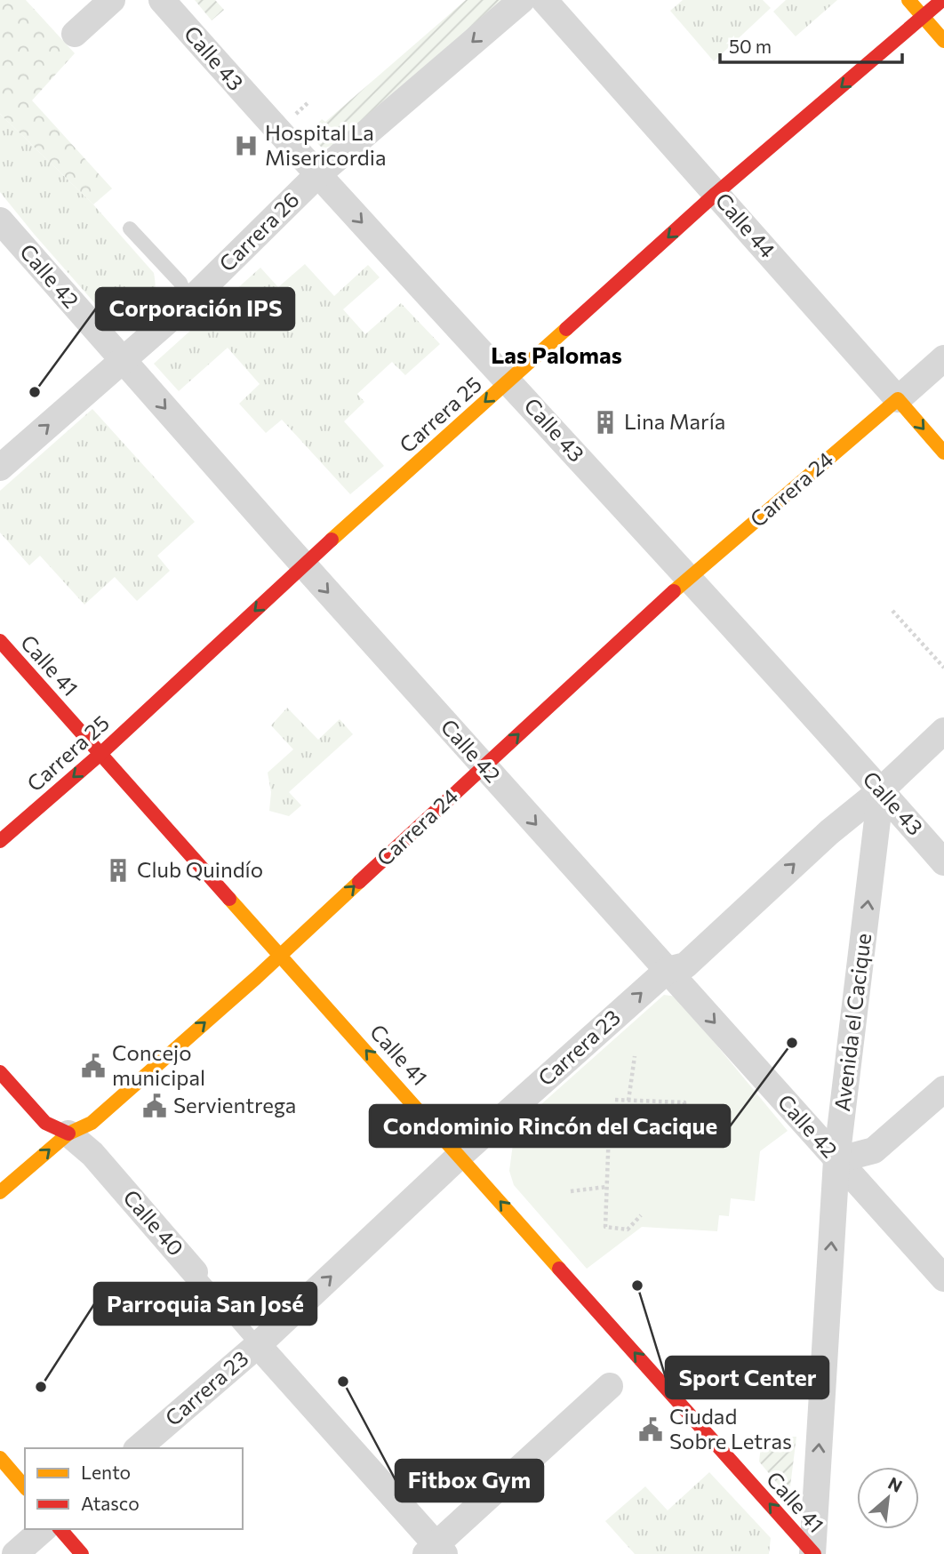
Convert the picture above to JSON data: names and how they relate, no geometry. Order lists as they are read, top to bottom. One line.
{"streets":{"main road":["Calle 44","Carrera 25","Carrera 24","Calle 41","Calle 40"],"street":["Calle 43","Carrera 26","Calle 42","Avenida el Cacique","Carrera 23"]},"crossings":[["Calle 43","Carrera 26"],["Calle 43","Carrera 25"],["Calle 43","Carrera 24"],["Calle 43","Avenida el Cacique"],["Calle 43","Carrera 23"],["Calle 44","Carrera 25"],["Calle 44","Carrera 24"],["Carrera 26","Calle 42"],["Calle 42","Carrera 25"],["Calle 42","Carrera 24"],["Calle 42","Avenida el Cacique"],["Calle 42","Carrera 23"],["Carrera 25","Calle 41"],["Carrera 24","Calle 41"],["Carrera 24","Calle 40"],["Calle 41","Avenida el Cacique"],["Calle 41","Carrera 23"],["Avenida el Cacique","Carrera 23"],["Carrera 23","Calle 40"]],"one_way":["Calle 42","Carrera 25","Carrera 24","Calle 41","Avenida el Cacique","Carrera 23"],"districts":["Las Palomas"],"places":{"hospital":["Hospital La Misericordia"],"other":["Corporación IPS","Condominio Rincón del Cacique","Sport Center","Fitbox Gym","Parroquia San José"],"building":["Lina María","Club Quindío"],"public building":["Concejo municipal","Servientrega","Ciudad Sobre Letras"]},"legend":["Lento","Atasco"],"scale_bar":"50 m","north":"top right"}
